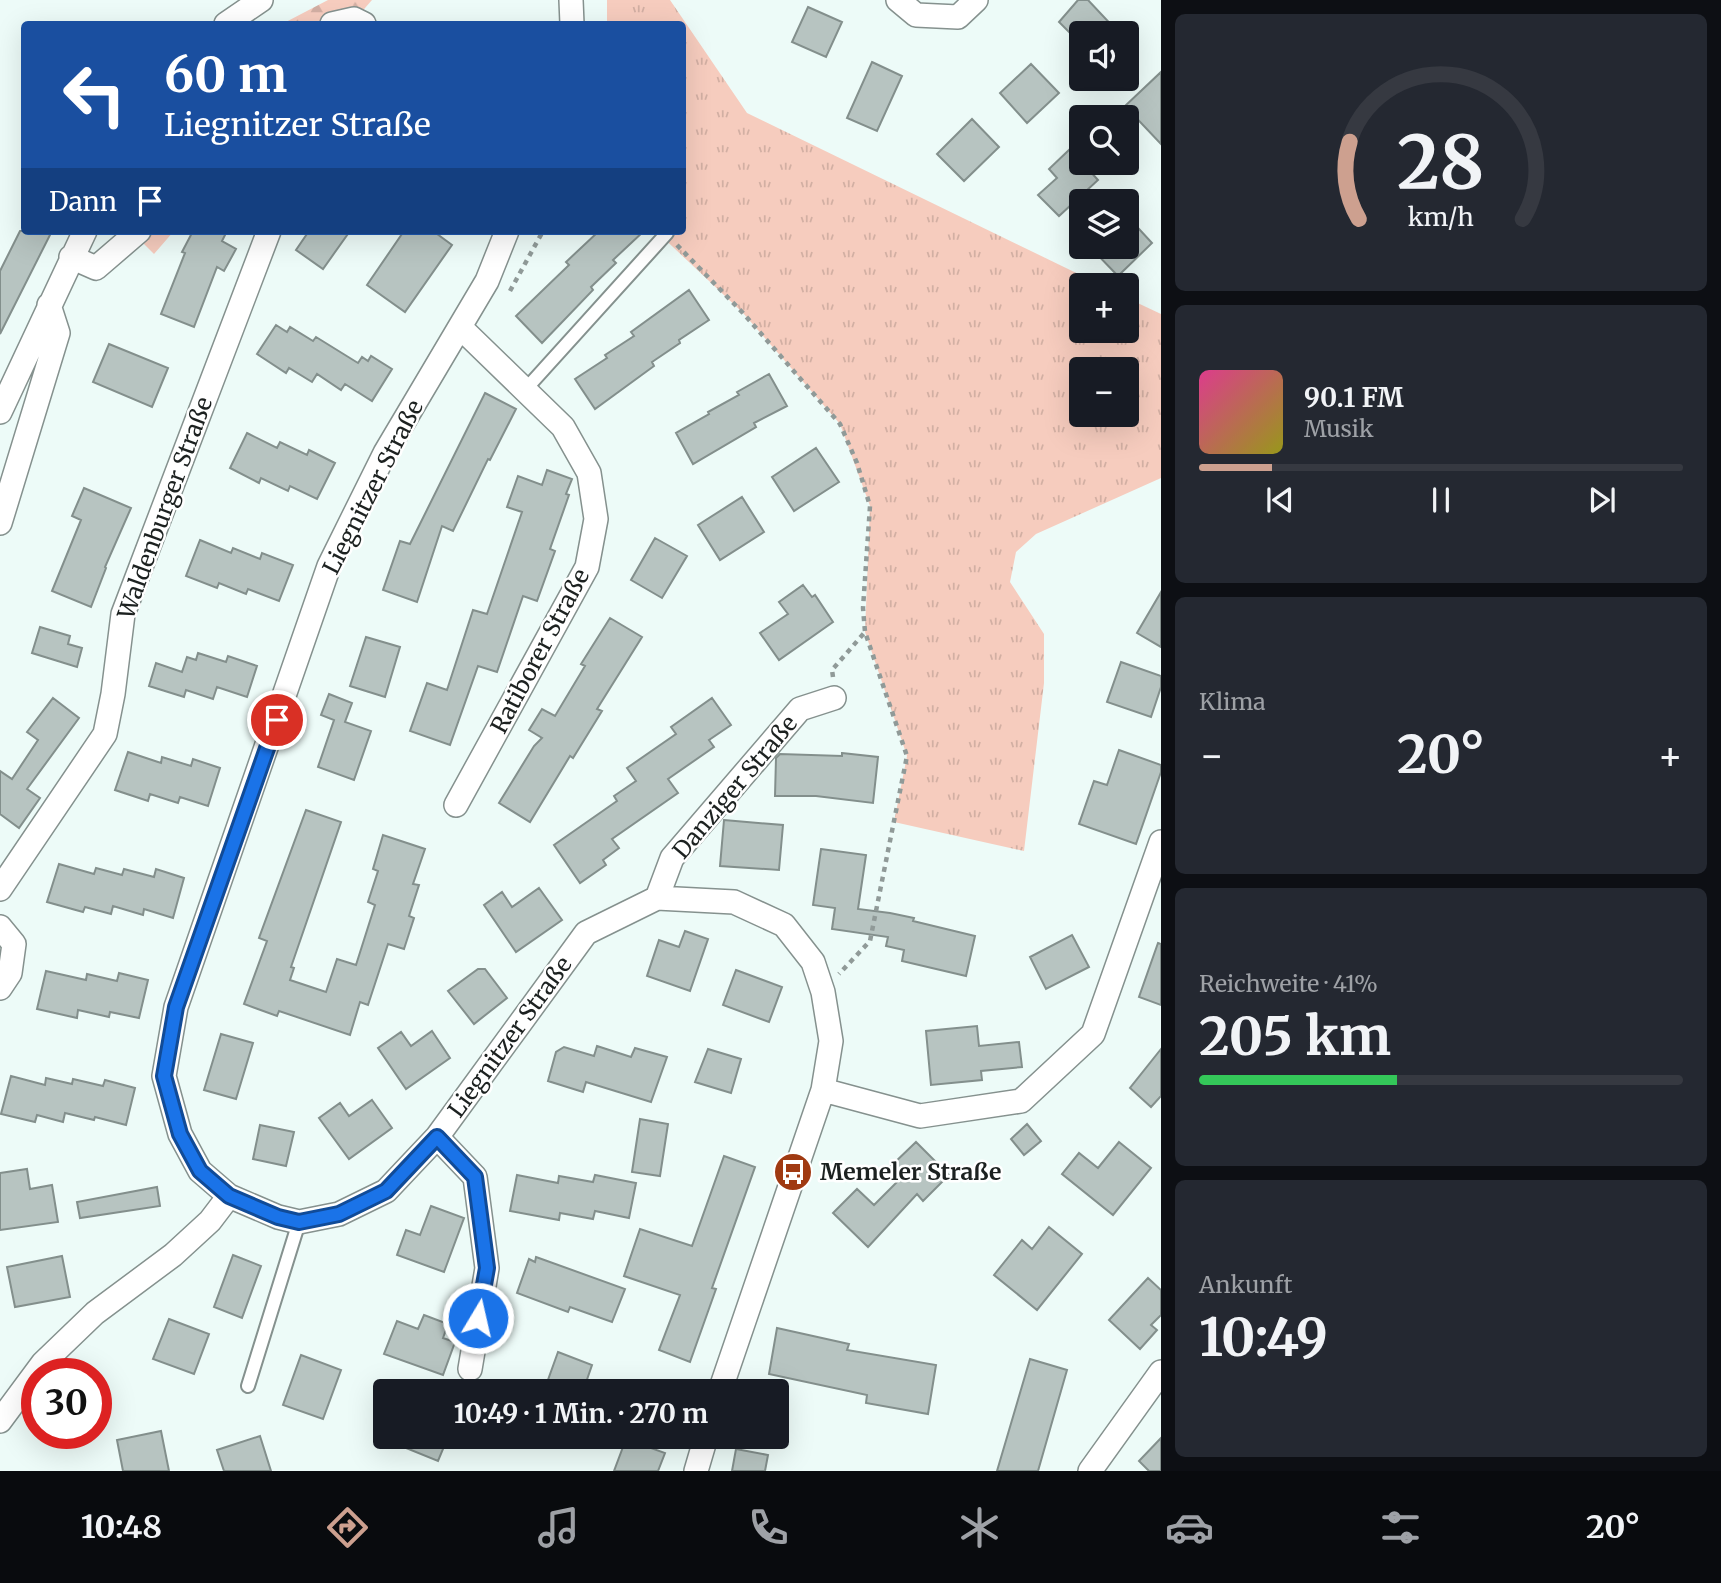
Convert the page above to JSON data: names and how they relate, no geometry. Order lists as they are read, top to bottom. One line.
{"streets":{"street":["Liegnitzer Straße","Waldenburger Straße","Ratiborer Straße","Danziger Straße"]},"crossings":[["Liegnitzer Straße","Ratiborer Straße"],["Liegnitzer Straße","Danziger Straße"]],"places":{"bus stop":["Memeler Straße"]},"page":{"map_buttons":["+","−"],"turn":["60 m","Liegnitzer Straße"],"then":"Dann","song":["90.1 FM","Musik"],"tile":["Klima",["Reichweite · 41%","205 km"],["Ankunft","10:49"]],"heat":["−","20°","+"],"limit":"30","trip":"10:49 · 1 Min. · 270 m","tabs":["10:48","20°"],"gauge":["28","km/h"]}}
